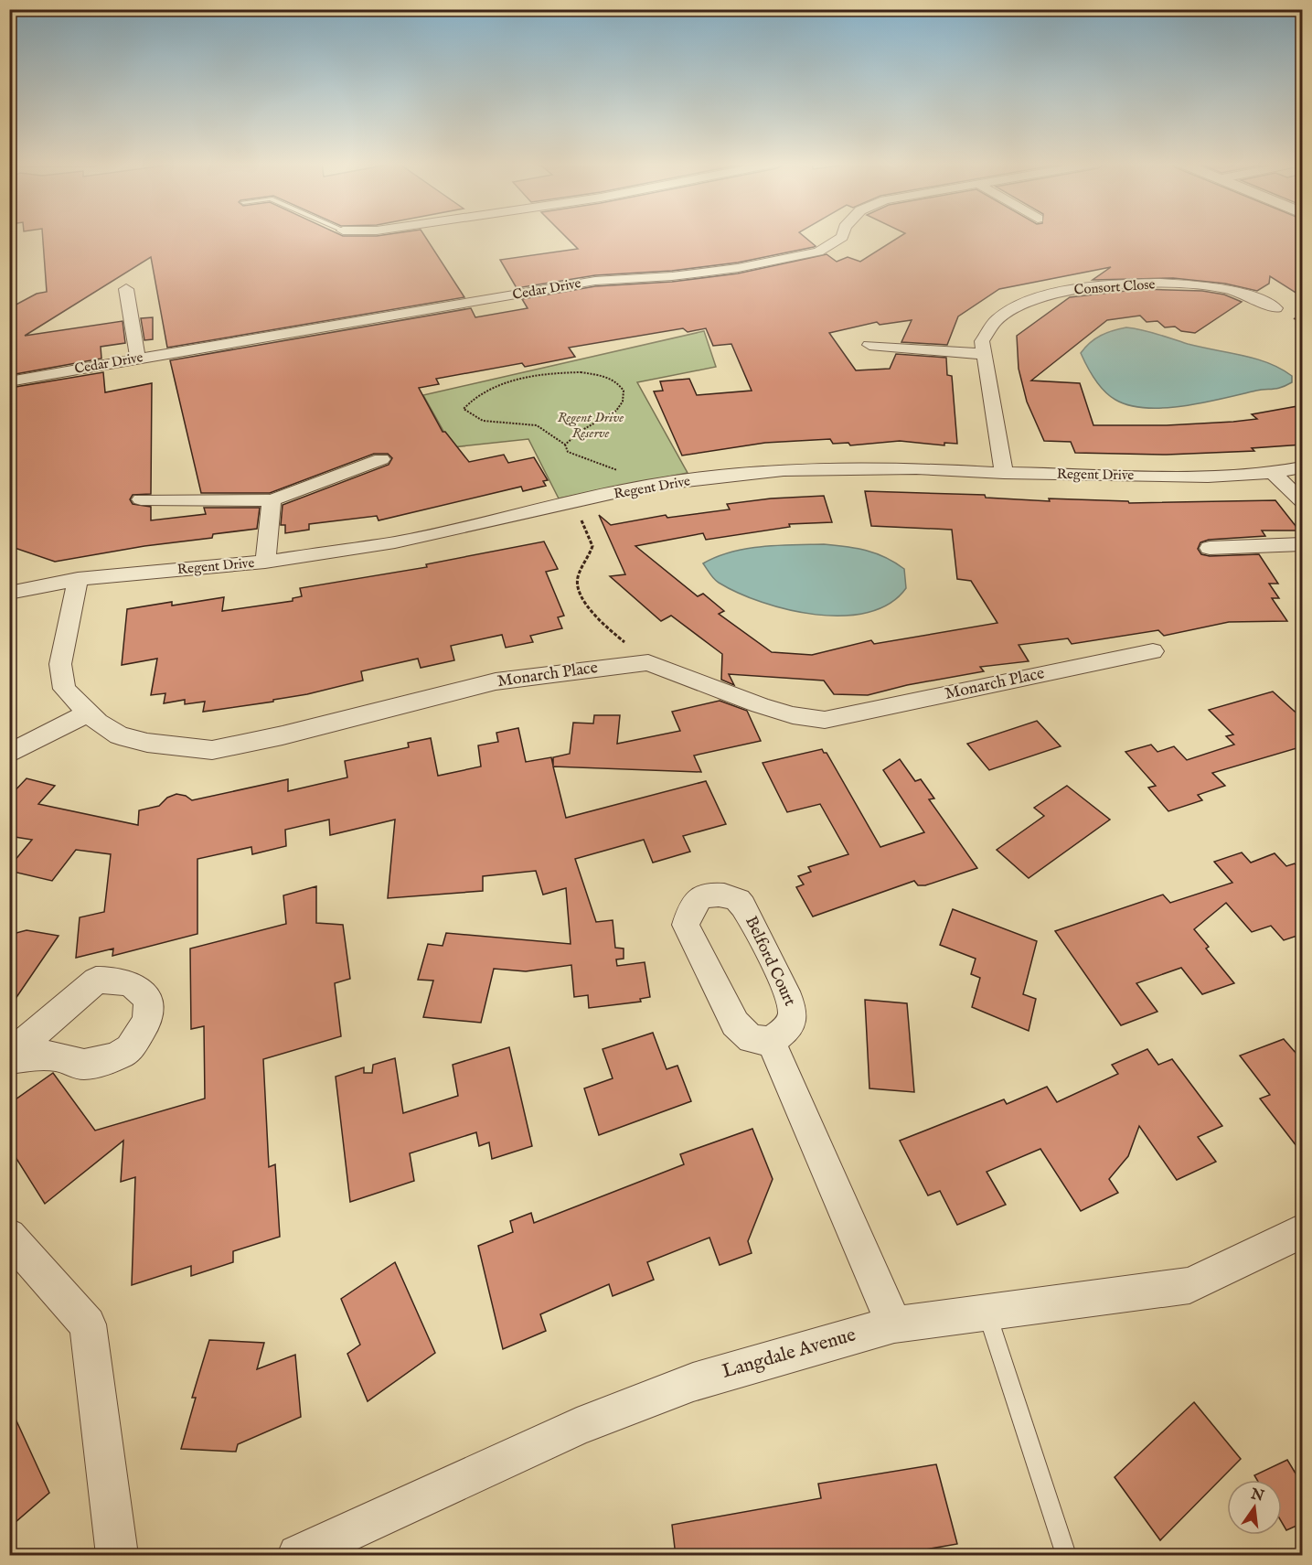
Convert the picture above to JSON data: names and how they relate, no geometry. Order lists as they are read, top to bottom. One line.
{"streets":{"street":["Consort Close","Cedar Drive","Regent Drive","Monarch Place","Belford Court","Langdale Avenue"]},"crossings":[["Consort Close","Regent Drive"],["Regent Drive","Monarch Place"]],"parks":["Regent Drive Reserve"],"north":"top"}
